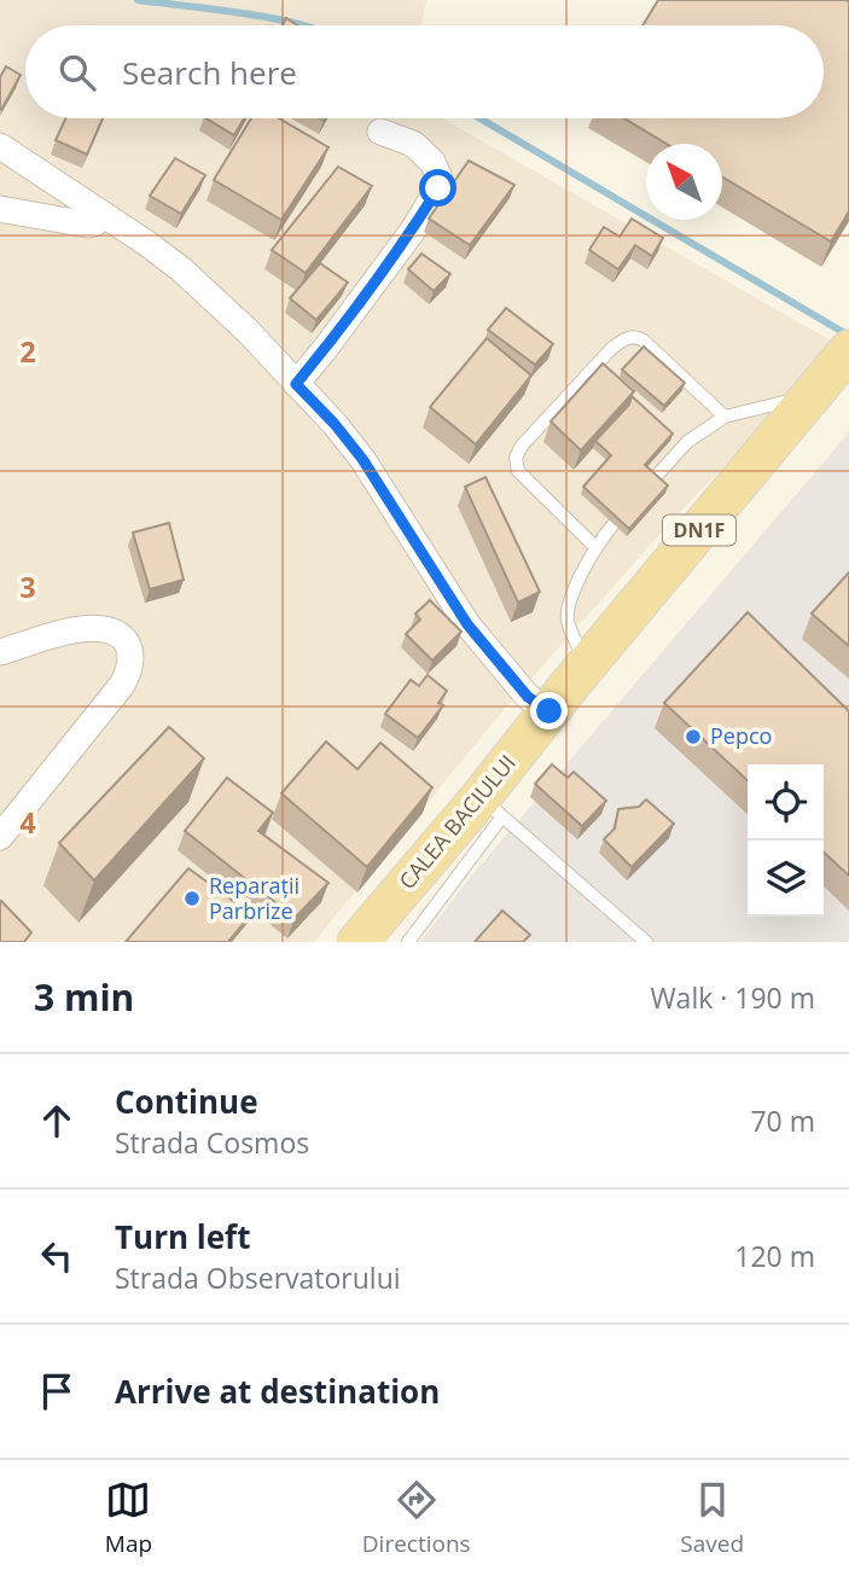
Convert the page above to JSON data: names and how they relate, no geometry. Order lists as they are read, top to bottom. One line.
{"streets":{"main road":["DN1F","CALEA BACIULUI"]},"places":["Pepco","Reparații Parbrize"],"north":"top left","page":{"search":"Search here","heading":["3 min","Walk · 190 m"],"list":[["Continue","Strada Cosmos","70 m"],["Turn left","Strada Observatorului","120 m"],"Arrive at destination"],"nav":["Map","Directions","Saved"]},"grid":{"rows":["2","3","4"]}}
